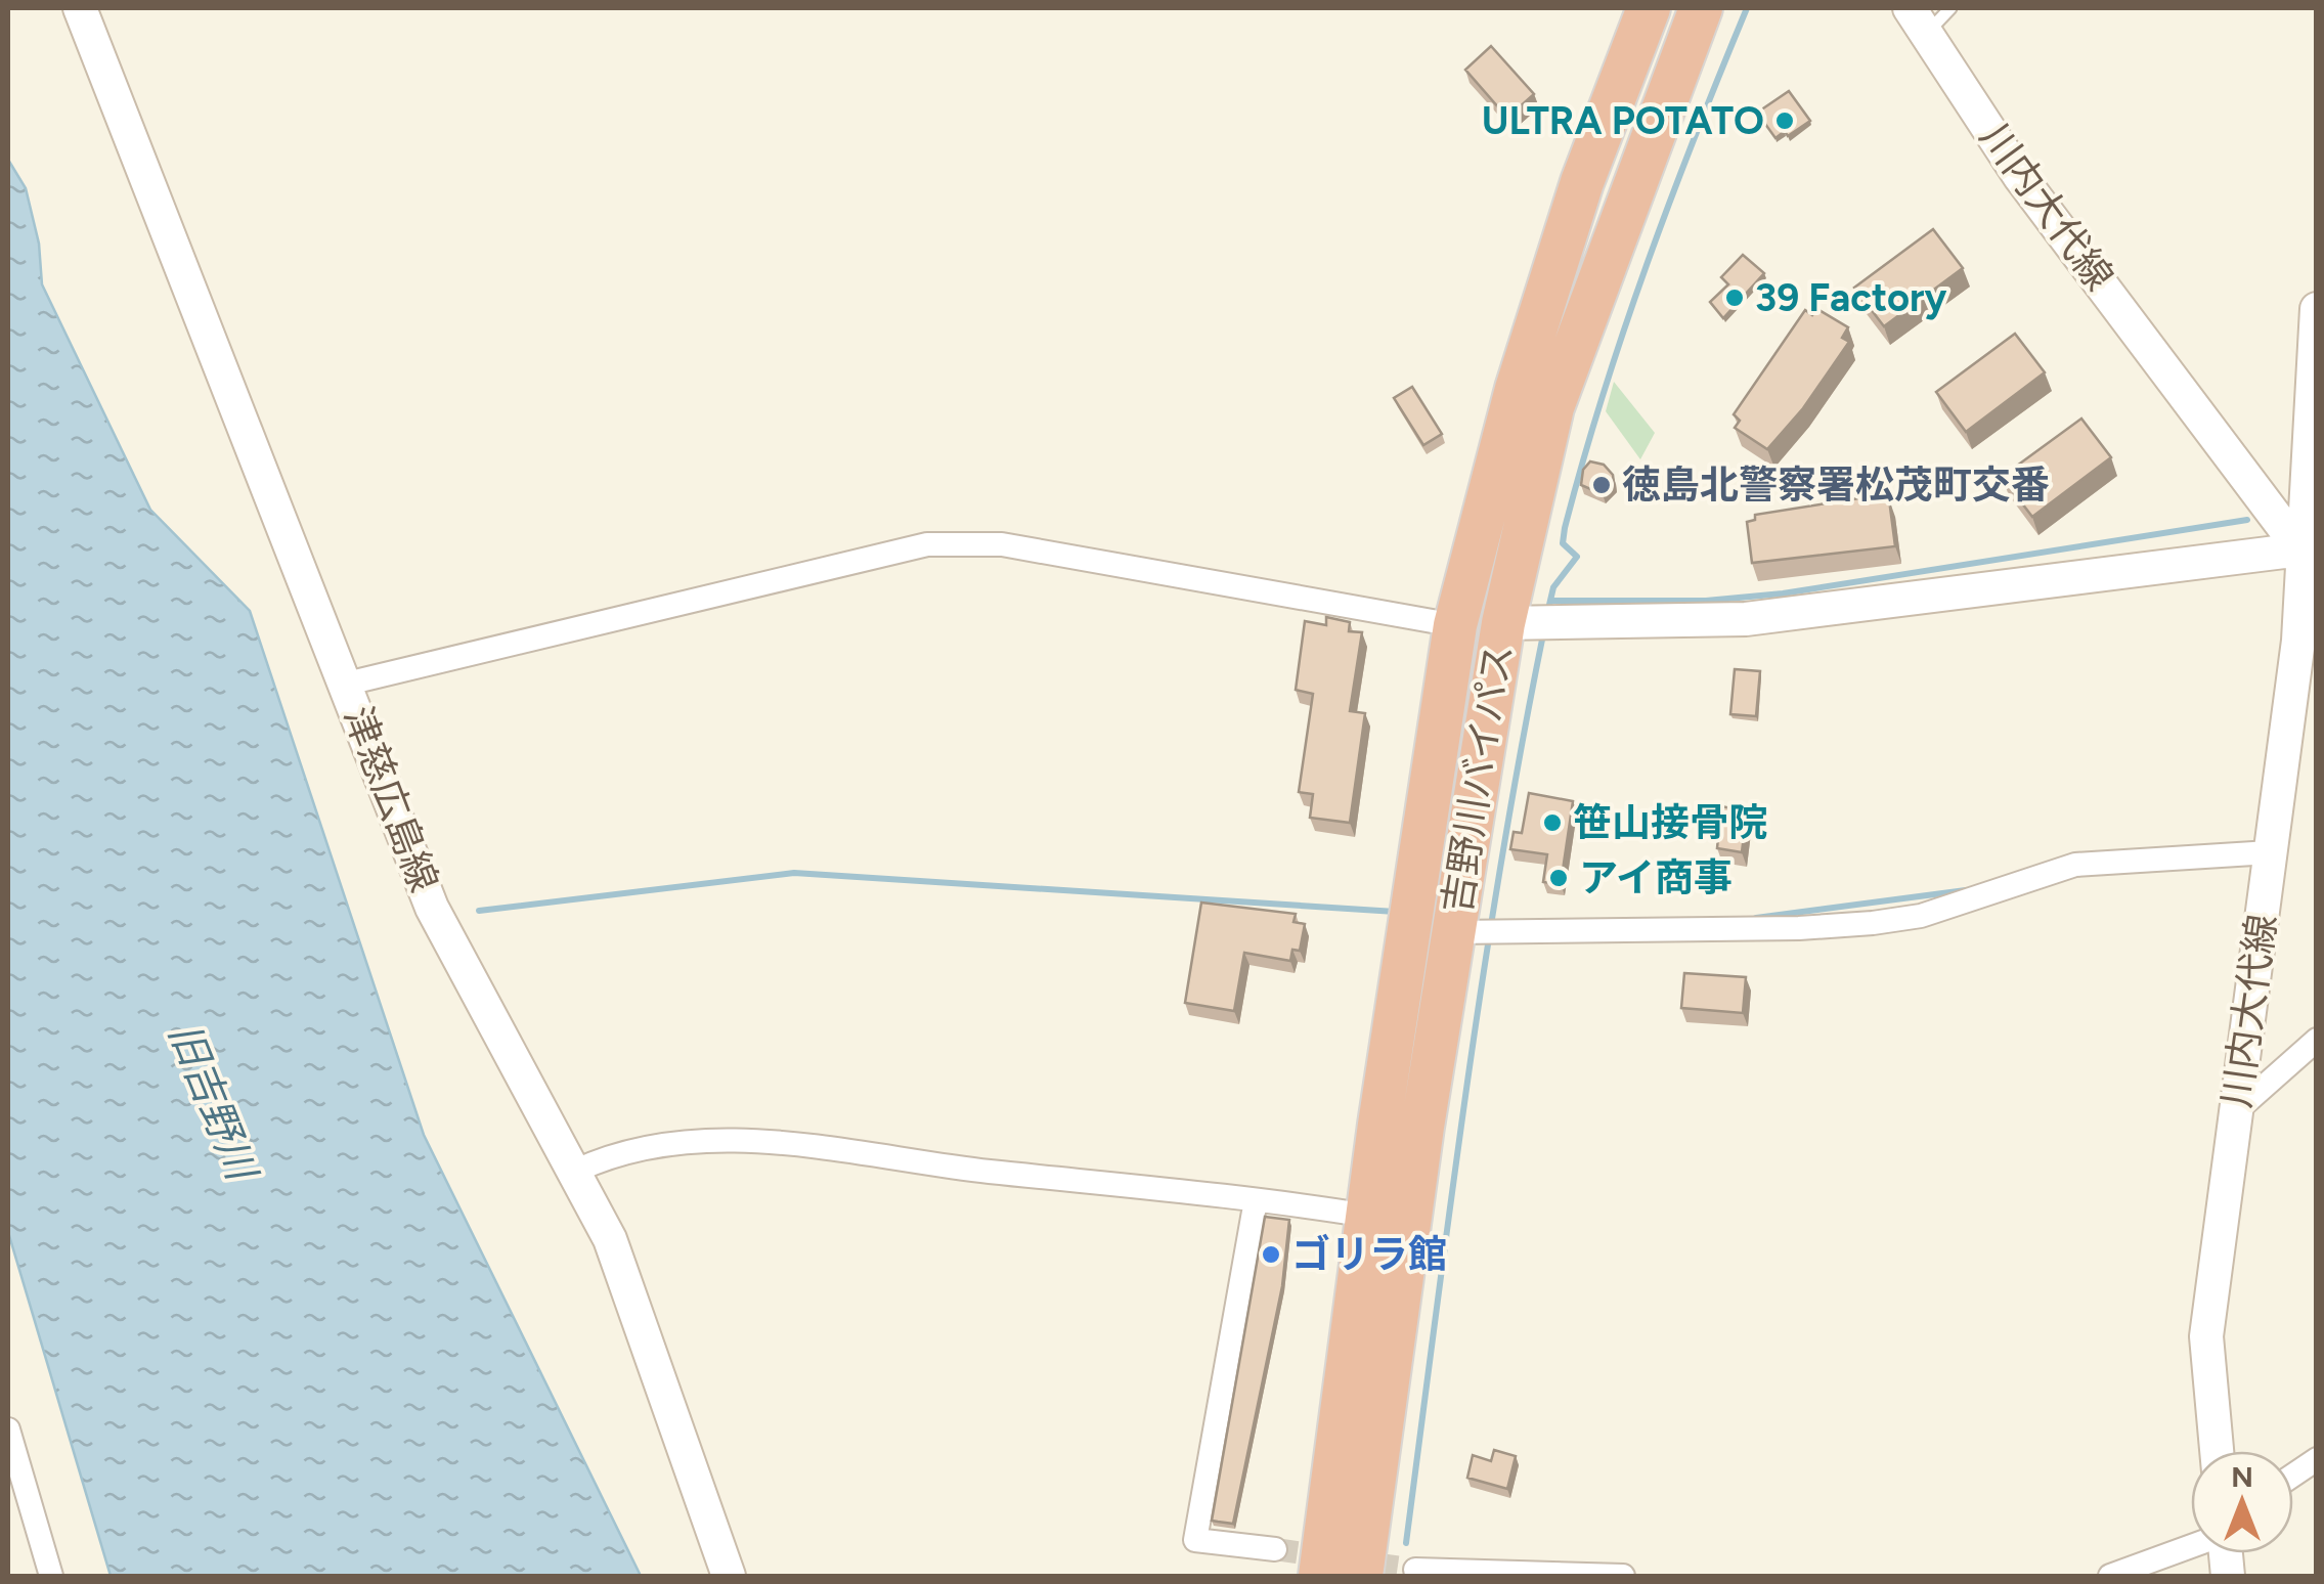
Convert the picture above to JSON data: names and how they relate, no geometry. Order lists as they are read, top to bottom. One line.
{"streets":{"highway":["吉野川バイパス"],"main road":["川内大代線","津慈広島線"]},"water":["旧吉野川"],"places":["ULTRA POTATO","39 Factory","徳島北警察署松茂町交番","笹山接骨院","アイ商事","ゴリラ館"],"north":"top"}
